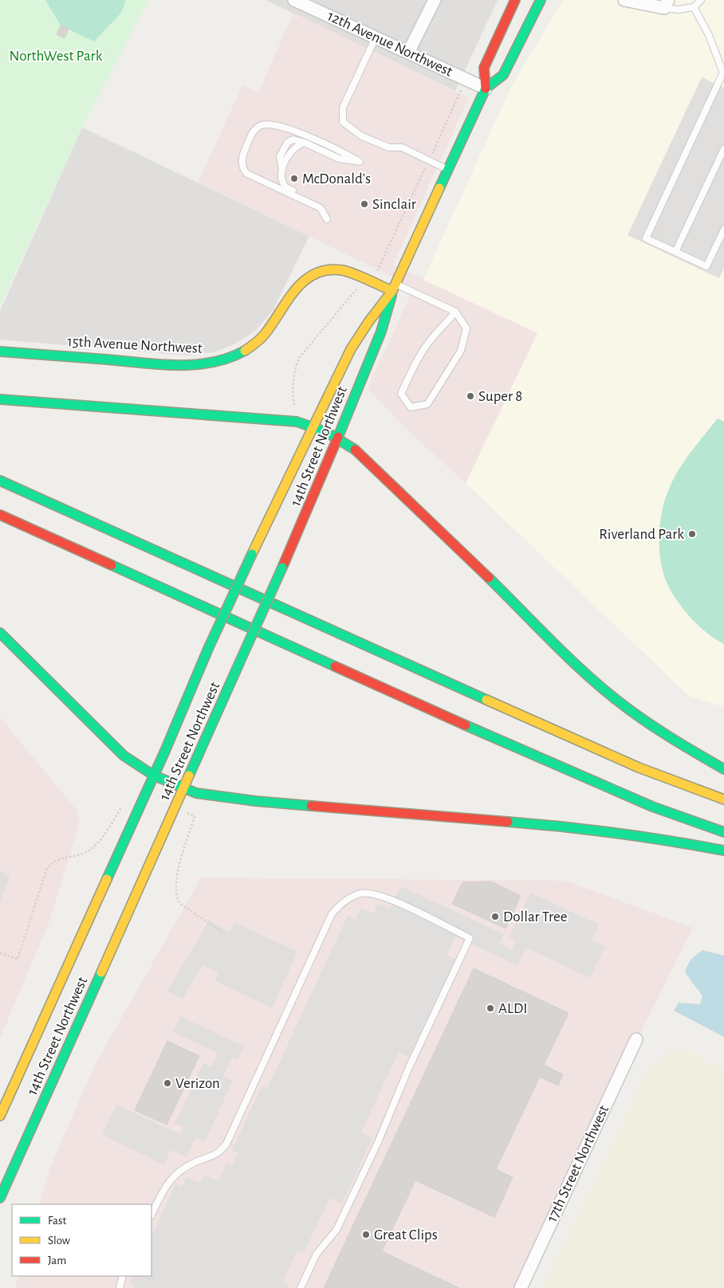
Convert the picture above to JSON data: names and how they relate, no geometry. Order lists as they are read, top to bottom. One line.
{"streets":{"main road":["15th Avenue Northwest","14th Street Northwest"],"street":["12th Avenue Northwest","17th Street Northwest"]},"crossings":[["12th Avenue Northwest","14th Street Northwest"],["15th Avenue Northwest","14th Street Northwest"]],"parks":["NorthWest Park"],"places":["McDonald's","Sinclair","Super 8","Riverland Park","Dollar Tree","ALDI","Verizon","Great Clips"],"legend":["Fast","Slow","Jam"]}
